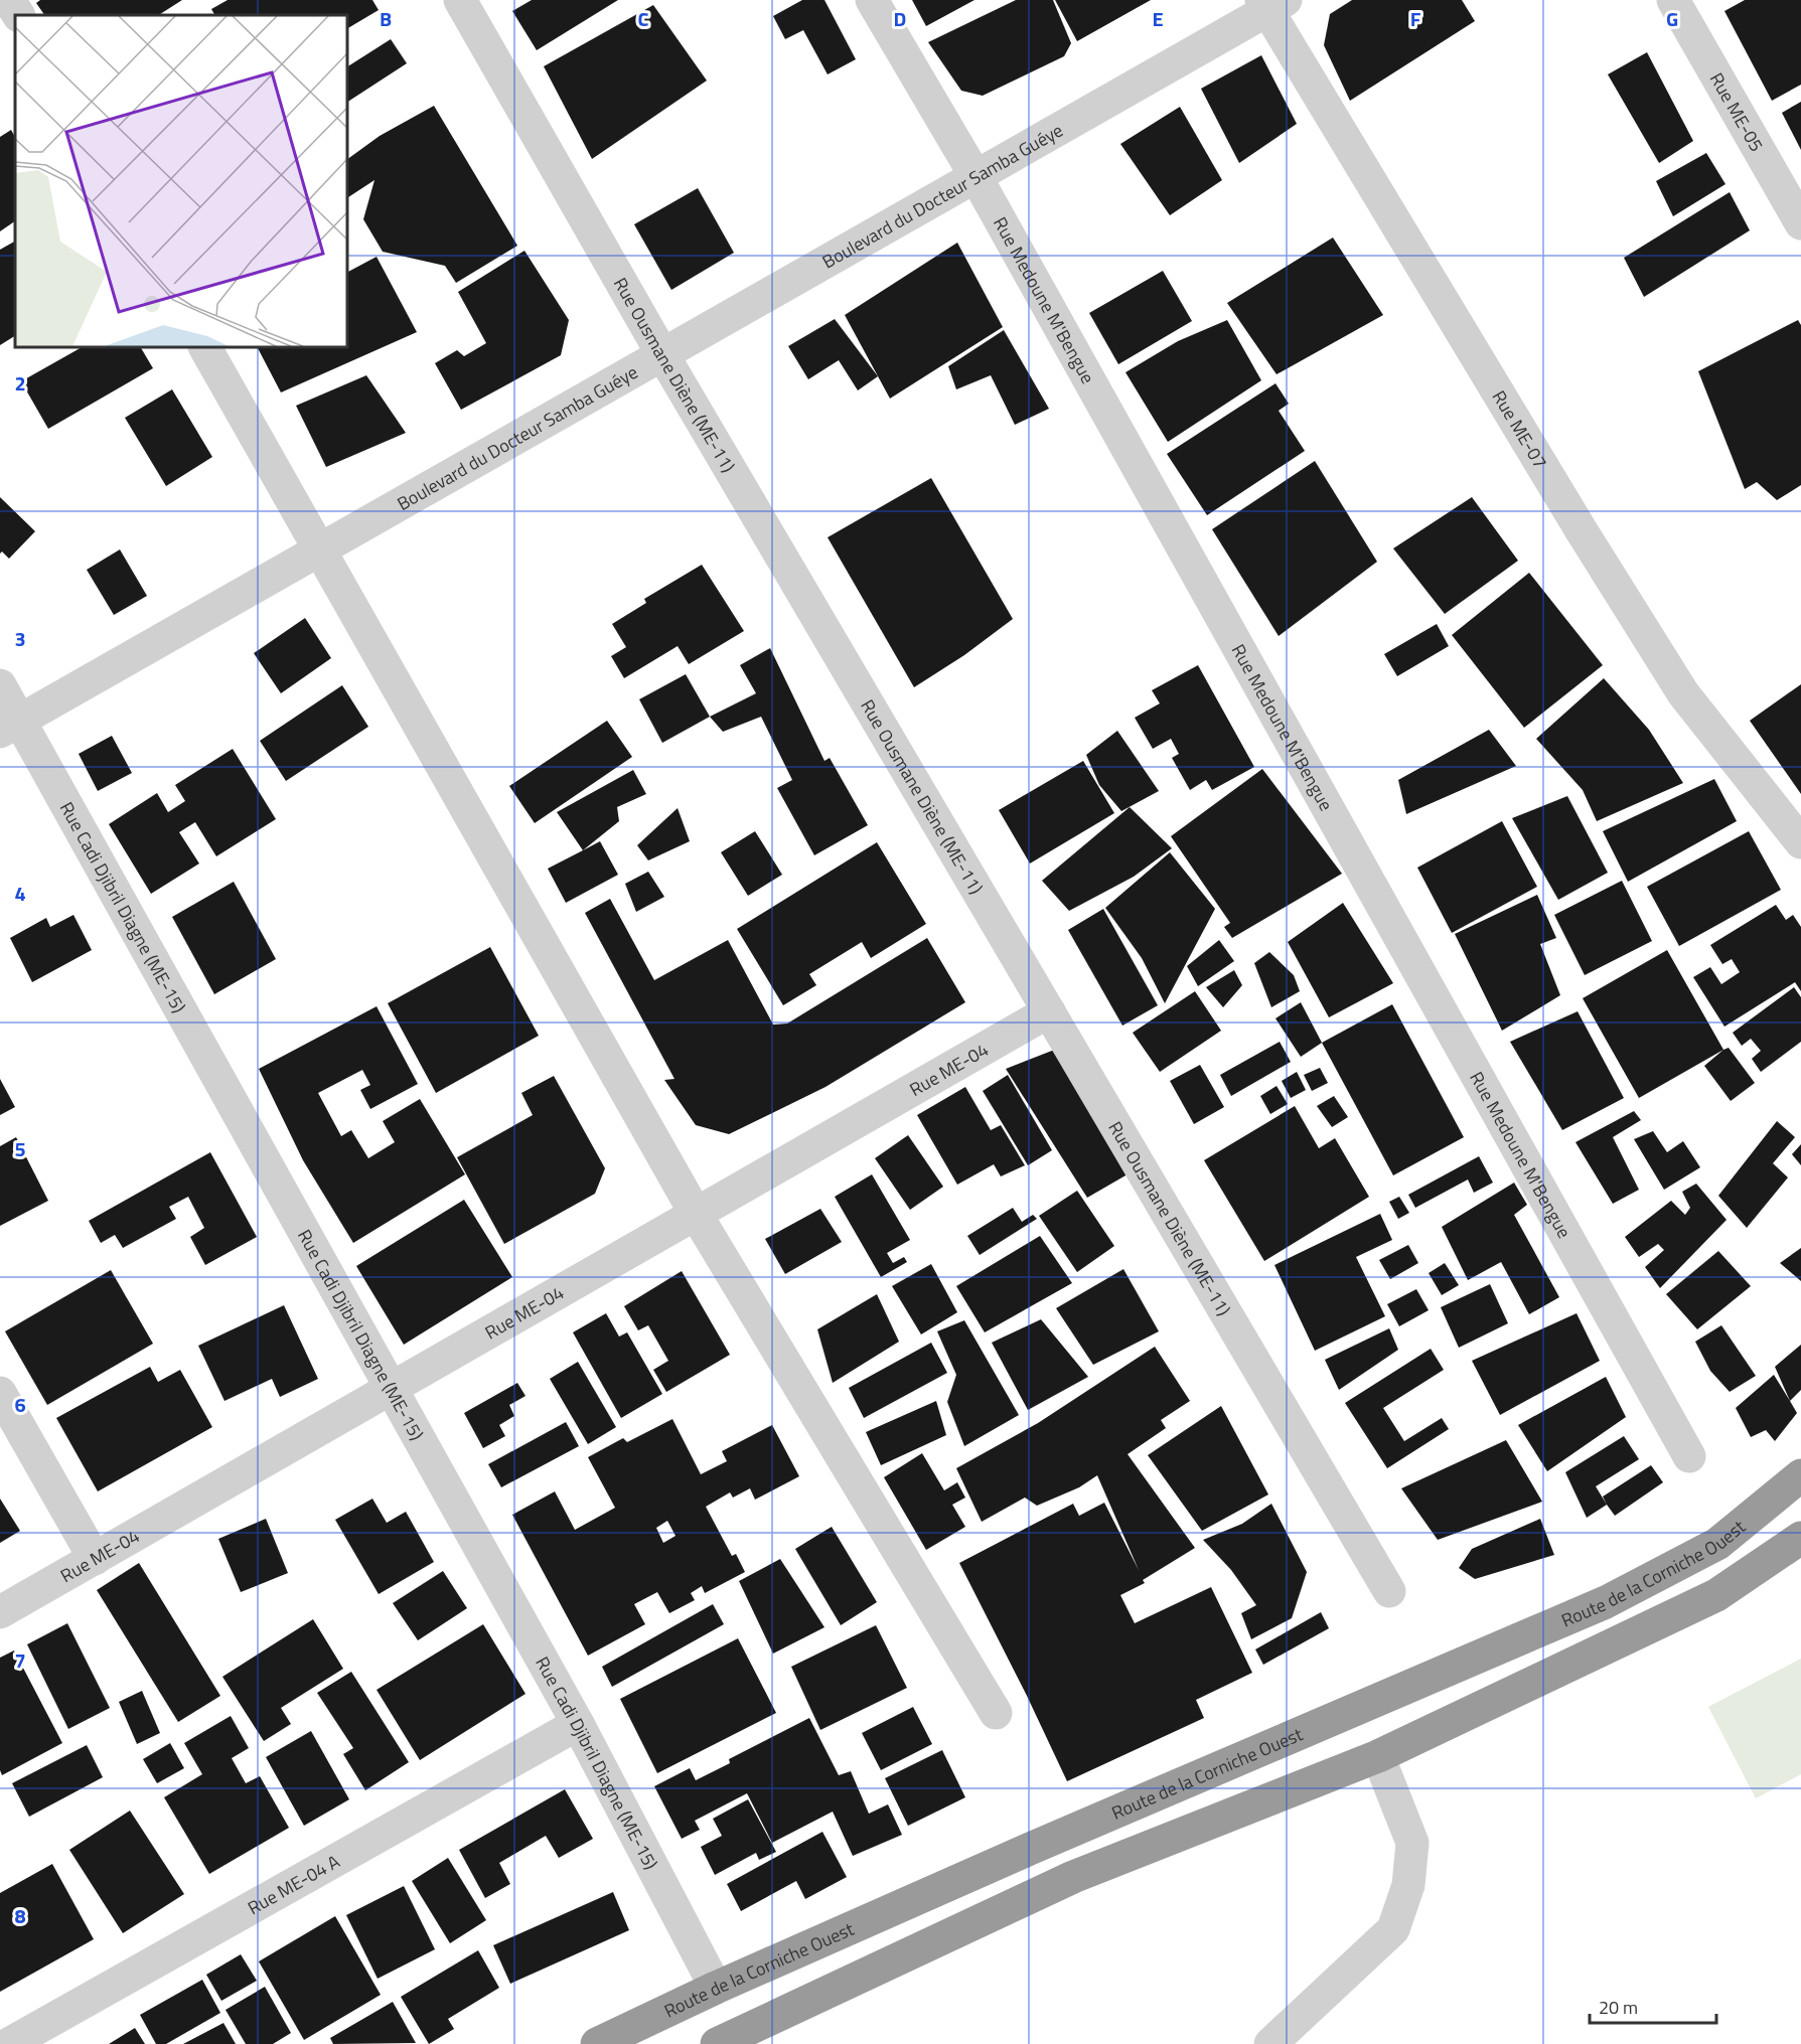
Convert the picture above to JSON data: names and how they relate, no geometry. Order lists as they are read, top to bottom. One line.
{"streets":{"highway":["Route de la Corniche Ouest"],"street":["Rue ME-05","Boulevard du Docteur Samba Guéye","Rue Medoune M'Bengue","Rue Ousmane Diène (ME-11)","Rue ME-07","Rue Cadi Djibril Diagne (ME-15)","Rue ME-04","Rue ME-04 A"]},"crossings":[["Boulevard du Docteur Samba Guéye","Rue Medoune M'Bengue"],["Boulevard du Docteur Samba Guéye","Rue Ousmane Diène (ME-11)"],["Boulevard du Docteur Samba Guéye","Rue ME-07"],["Boulevard du Docteur Samba Guéye","Rue Cadi Djibril Diagne (ME-15)"],["Rue Ousmane Diène (ME-11)","Rue ME-04"],["Rue Cadi Djibril Diagne (ME-15)","Rue ME-04"],["Rue Cadi Djibril Diagne (ME-15)","Route de la Corniche Ouest"],["Rue Cadi Djibril Diagne (ME-15)","Rue ME-04 A"]],"scale_bar":"20 m","grid":{"columns":["B","C","D","E","F","G"],"rows":["2","3","4","5","6","7","8"]}}
